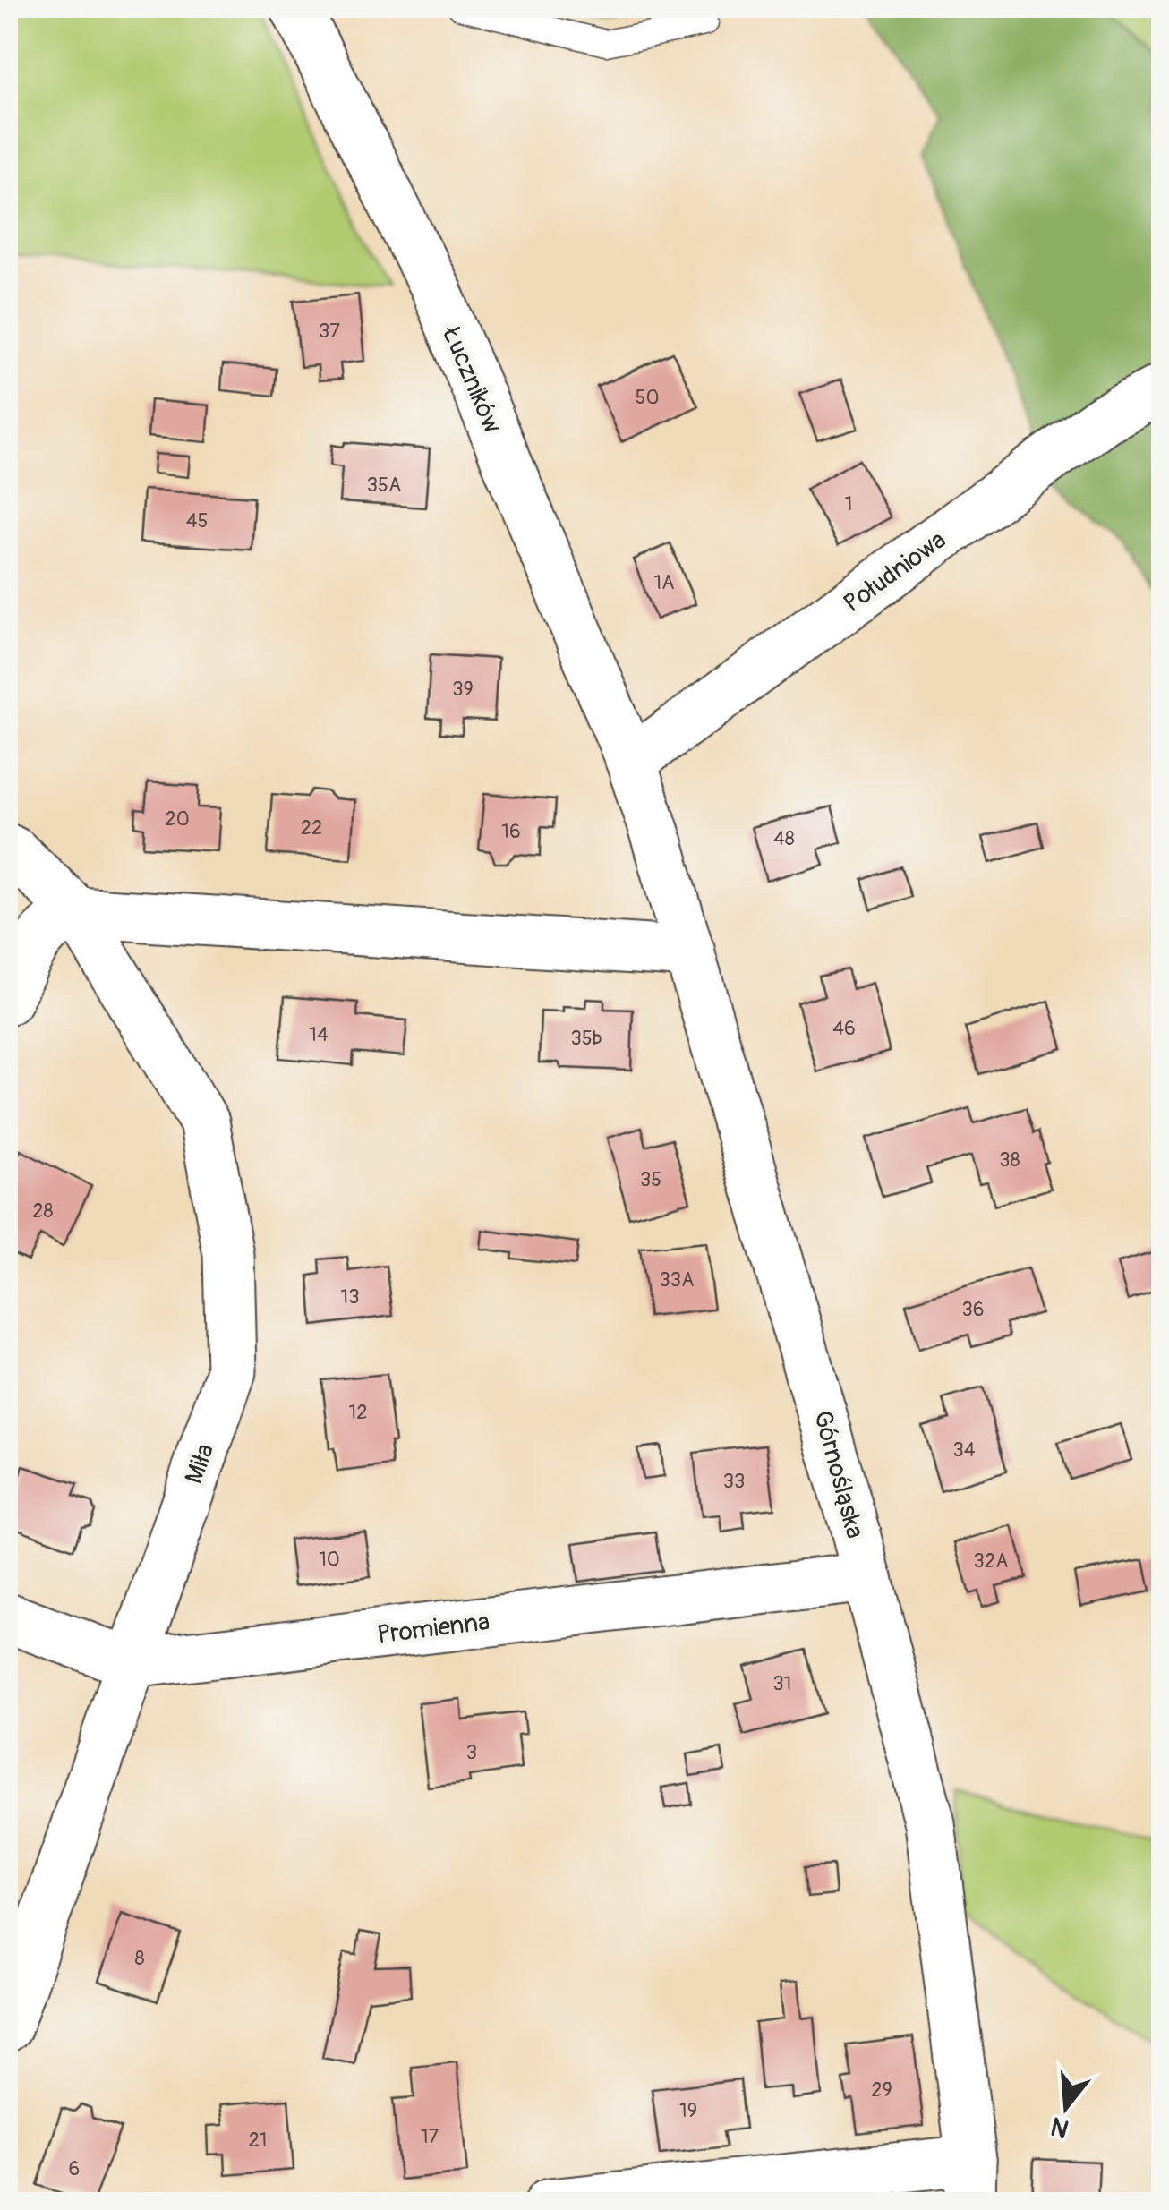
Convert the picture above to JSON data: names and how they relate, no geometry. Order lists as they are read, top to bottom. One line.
{"streets":{"street":["Łuczników","Południowa","Miła","Górnośląska","Promienna"]},"crossings":[["Łuczników","Południowa"],["Łuczników","Górnośląska"],["Południowa","Górnośląska"],["Miła","Promienna"],["Górnośląska","Promienna"]],"house_numbers":["37","50","35A","1","45","1A","39","20","22","16","48","46","14","35b","38","35","28","33A","13","36","12","34","33","10","32A","31","3","8","29","19","17","21","6"],"north":"bottom"}
